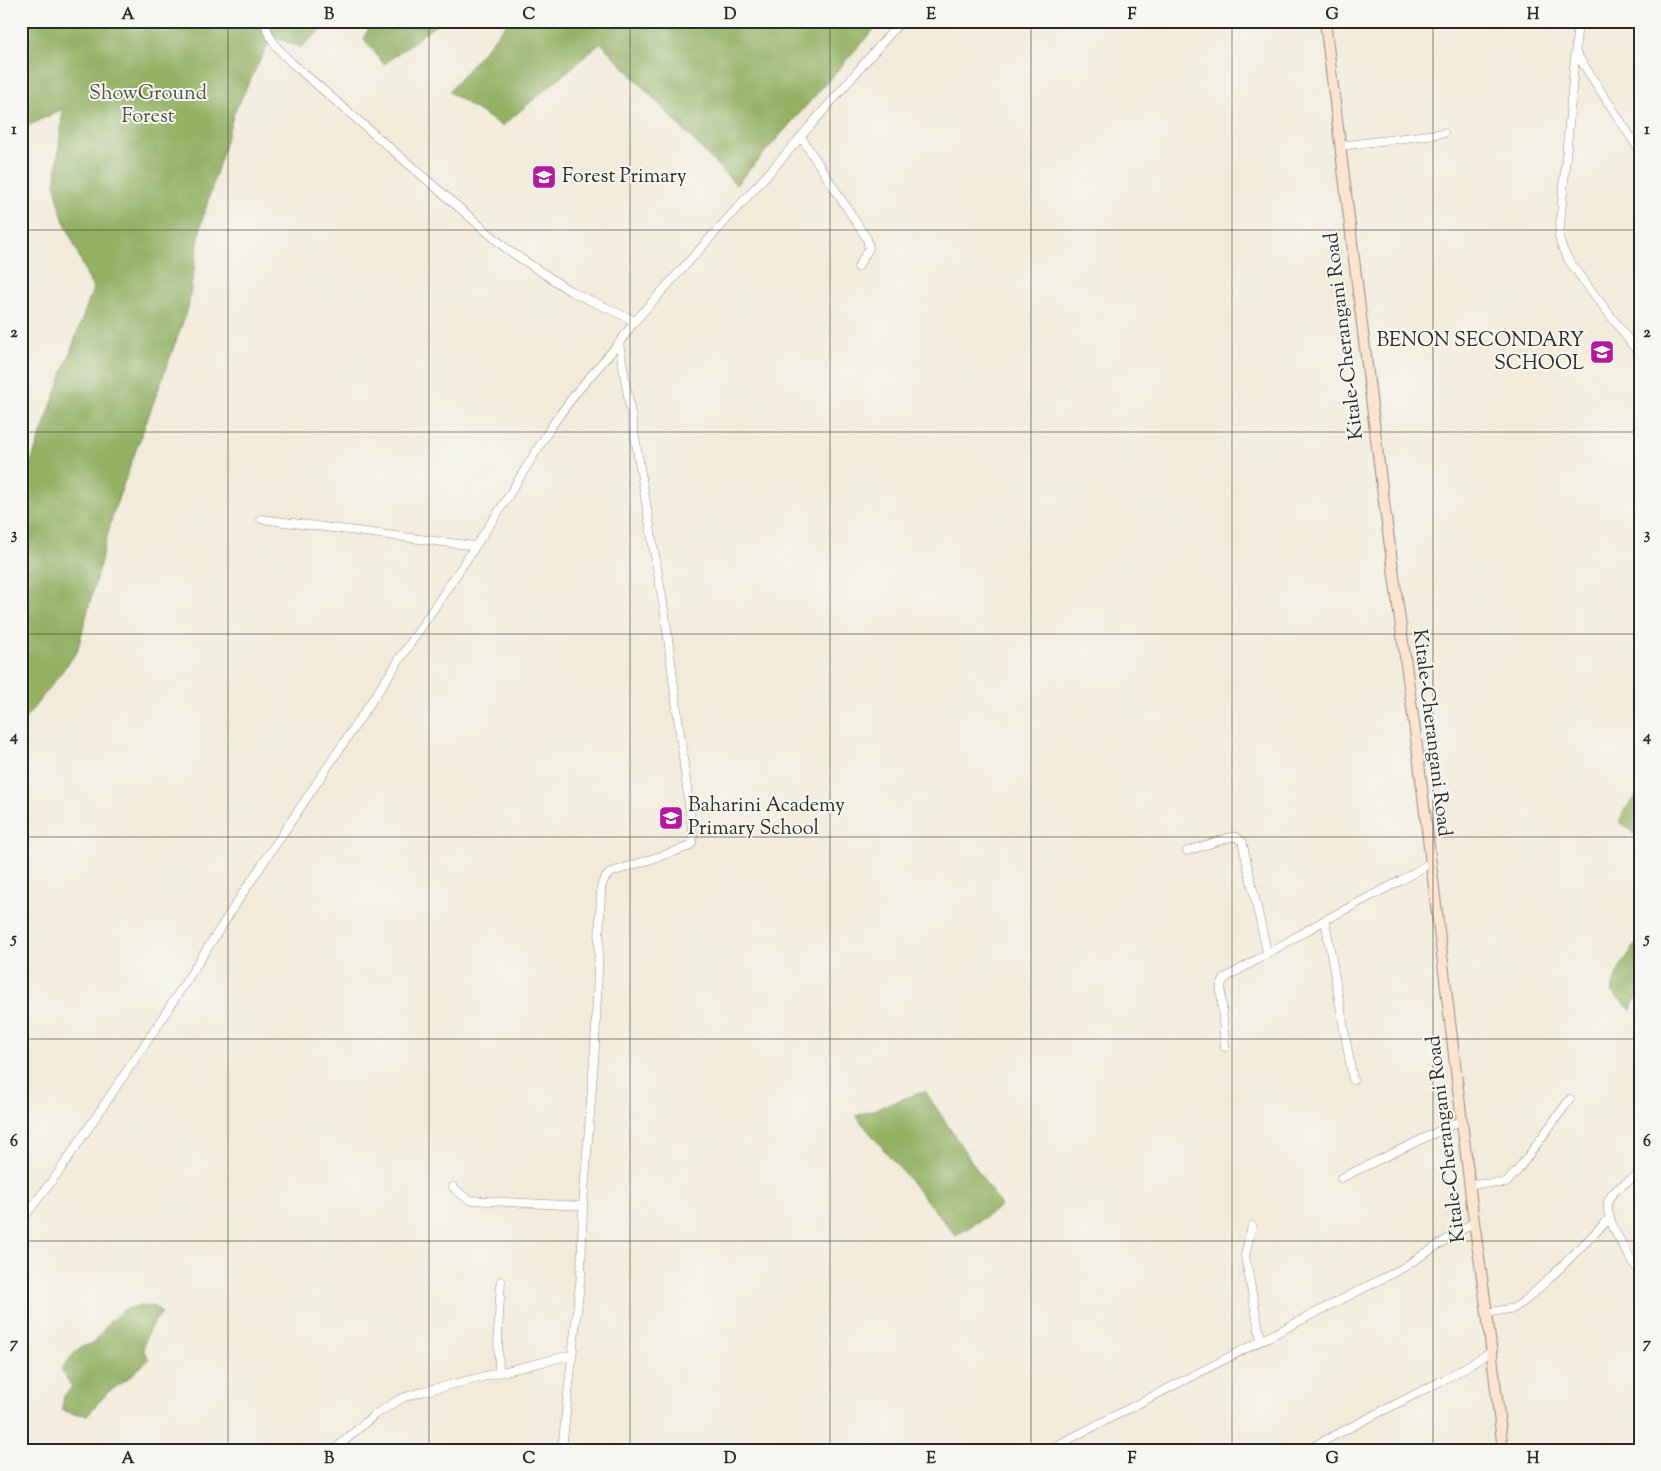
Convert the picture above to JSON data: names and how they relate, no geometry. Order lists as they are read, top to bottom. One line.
{"streets":{"main road":["Kitale-Cherangani Road"]},"parks":["ShowGround Forest"],"places":{"school or university":["Forest Primary","BENON SECONDARY SCHOOL","Baharini Academy Primary School"]},"grid":{"columns":["A","B","C","D","E","F","G","H"],"rows":["1","2","3","4","5","6","7"]}}
